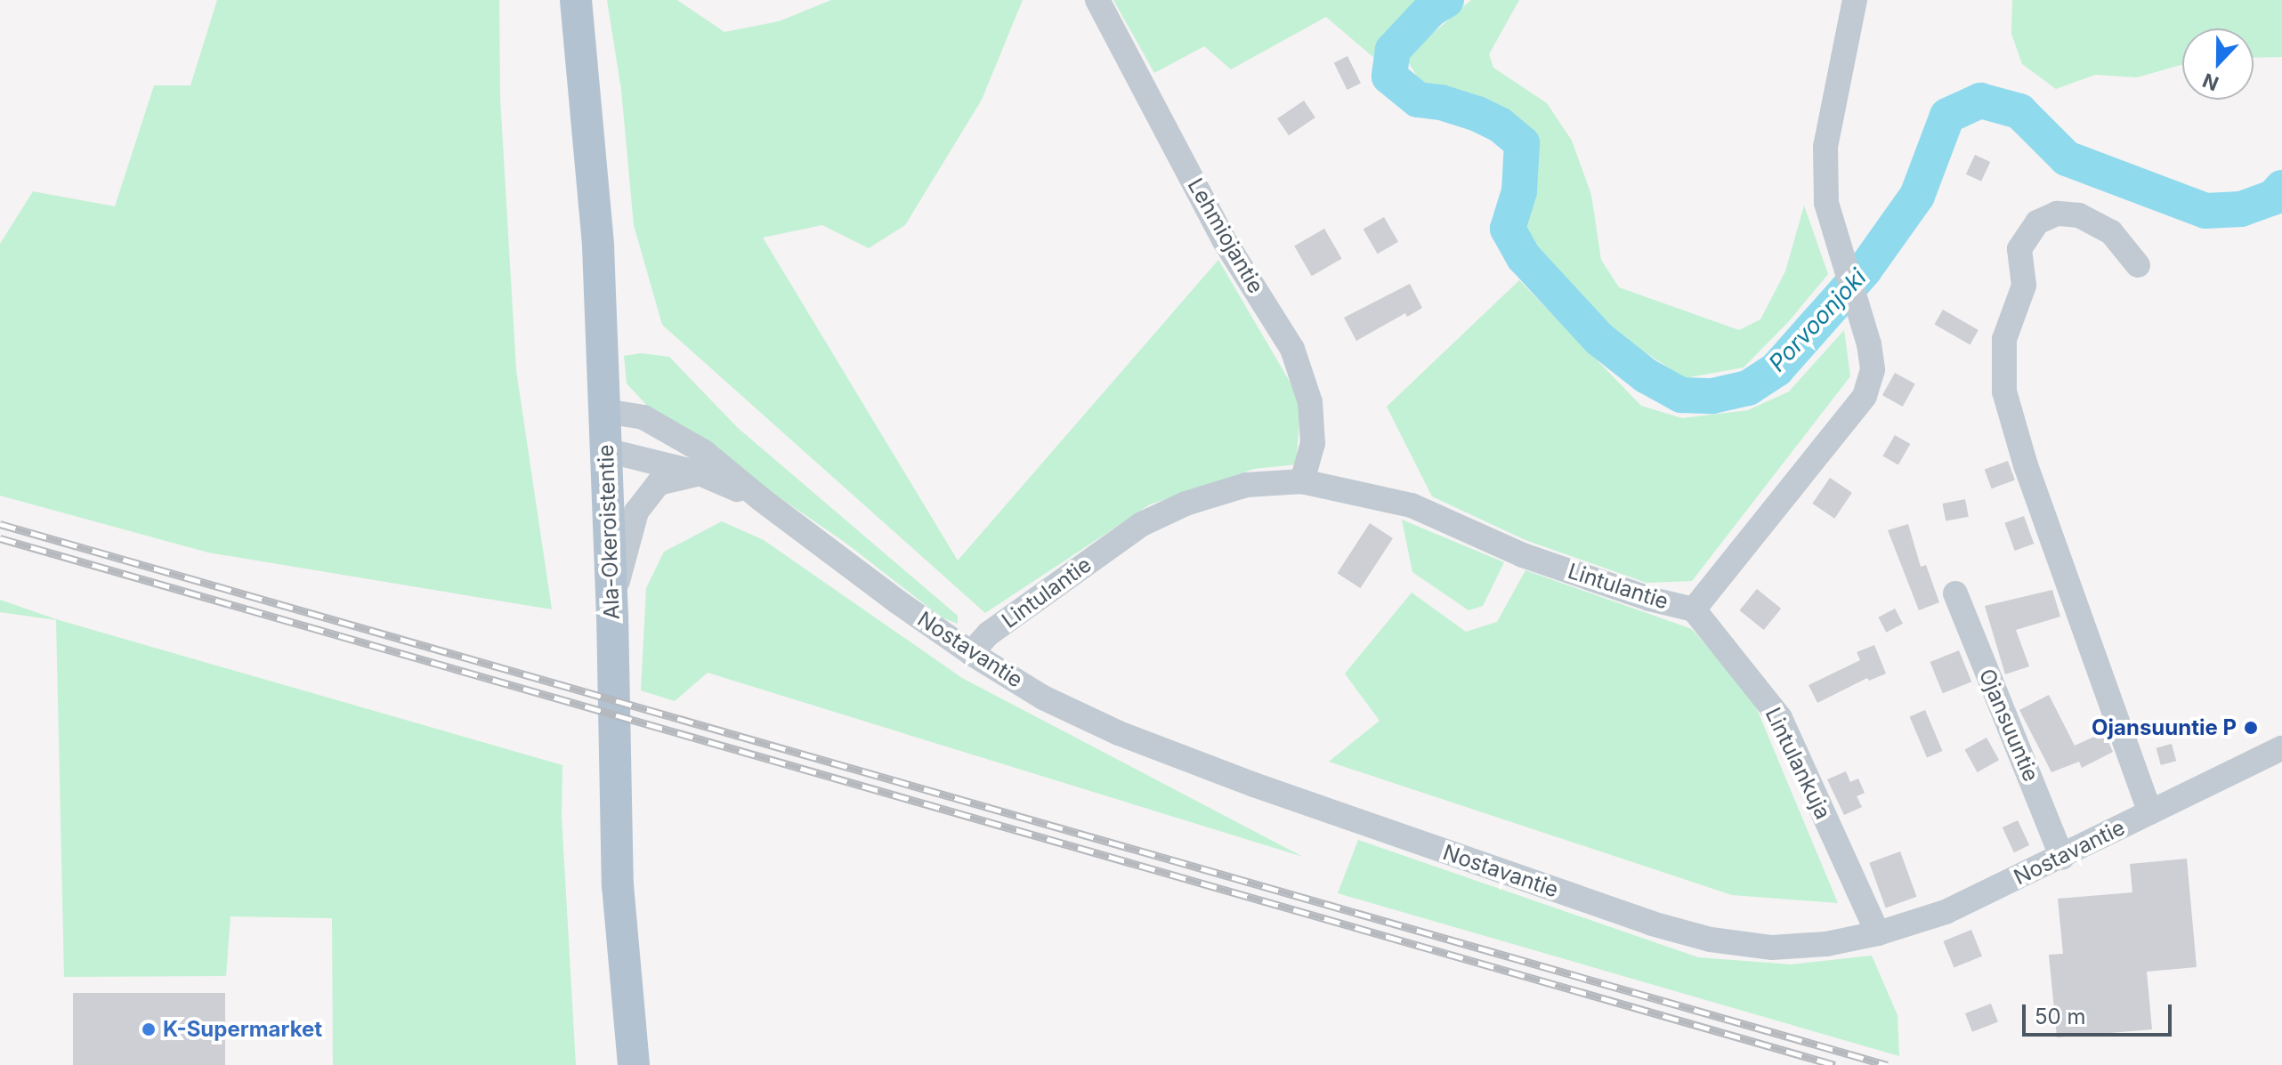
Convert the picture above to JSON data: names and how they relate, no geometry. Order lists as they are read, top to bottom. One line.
{"streets":{"main road":["Ala-Okeroistentie"],"street":["Lehmiojantie","Lintulantie","Nostavantie","Ojansuuntie","Lintulankuja"]},"crossings":[["Lehmiojantie","Lintulantie"],["Ala-Okeroistentie","Nostavantie"],["Lintulantie","Nostavantie"],["Lintulantie","Lintulankuja"],["Nostavantie","Ojansuuntie"],["Nostavantie","Lintulankuja"]],"water":["Porvoonjoki"],"places":["Ojansuuntie P","K-Supermarket"],"scale_bar":"50 m","north":"bottom"}
